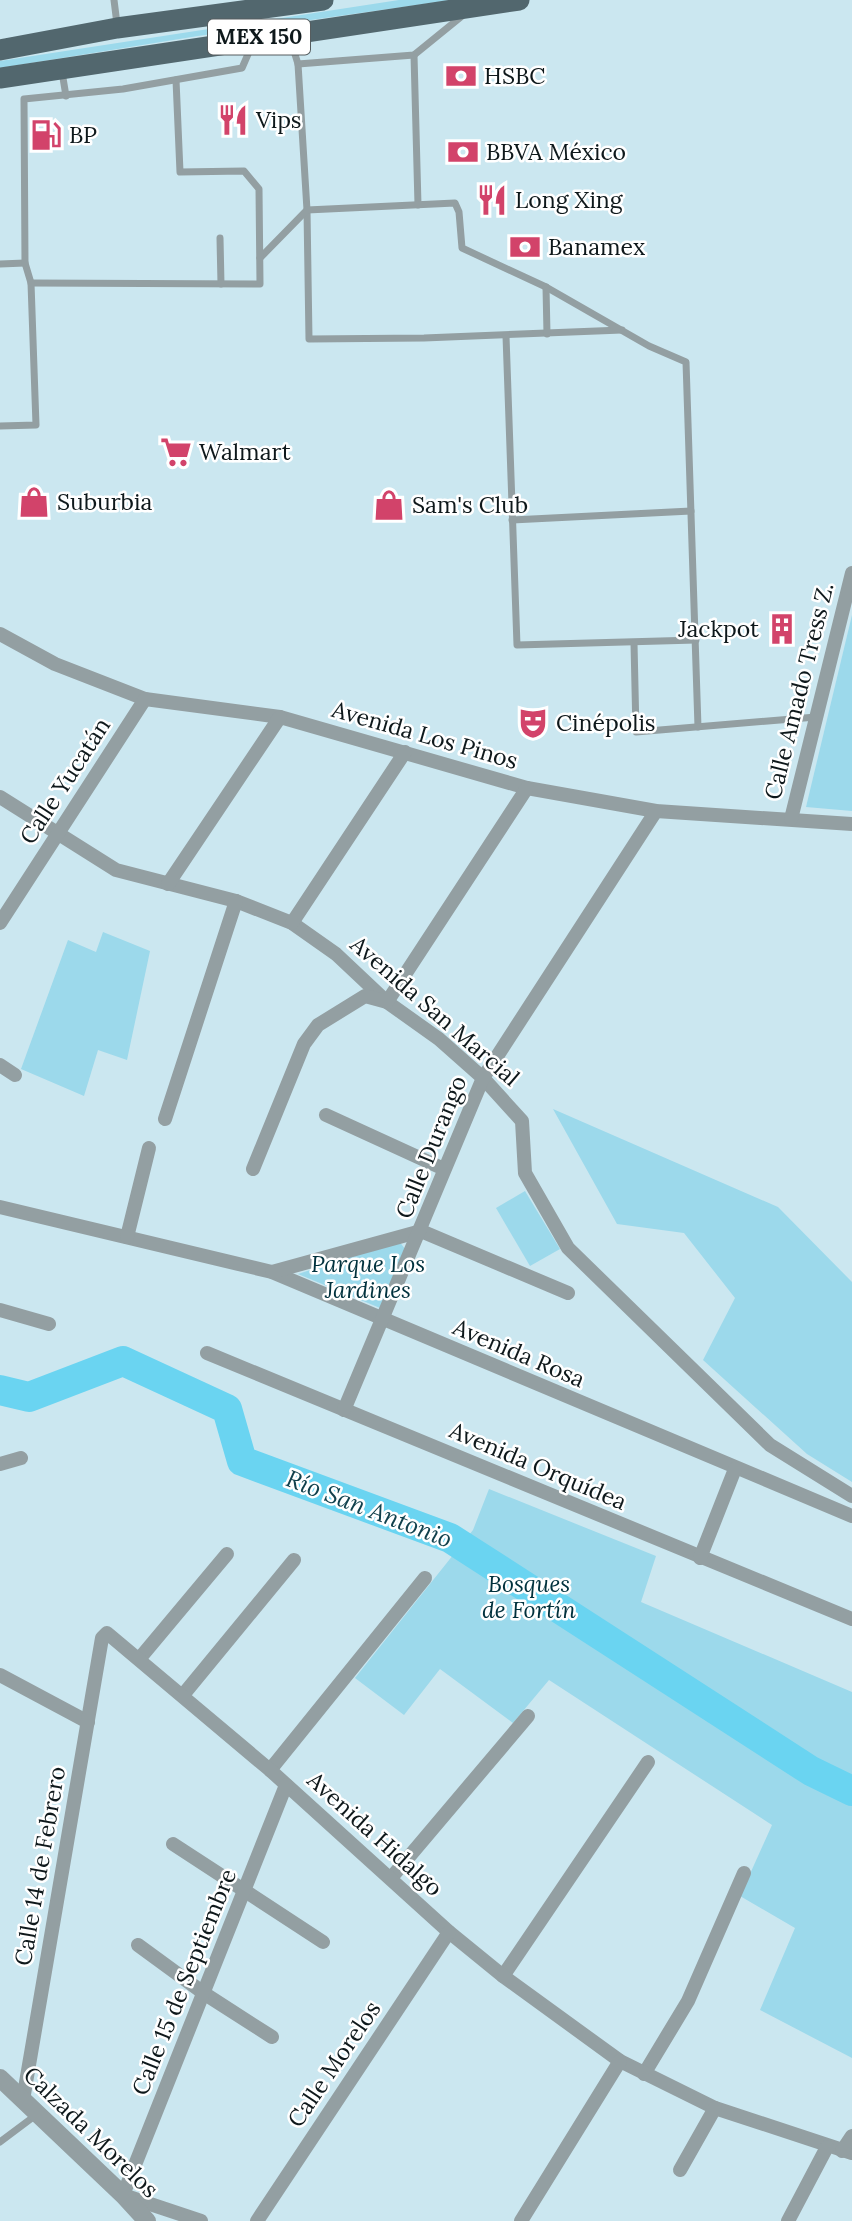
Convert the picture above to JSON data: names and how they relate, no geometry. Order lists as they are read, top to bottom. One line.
{"streets":{"main road":["MEX 150"],"street":["Calle Amado Tress Z.","Avenida Los Pinos","Calle Yucatán","Avenida San Marcial","Calle Durango","Avenida Rosa","Avenida Orquídea","Avenida Hidalgo","Calle 14 de Febrero","Calle 15 de Septiembre","Calle Morelos","Calzada Morelos"]},"crossings":[["Calle Amado Tress Z.","Avenida Los Pinos"],["Avenida Los Pinos","Calle Yucatán"],["Avenida Los Pinos","Calle Durango"],["Calle Yucatán","Avenida San Marcial"],["Avenida San Marcial","Calle Durango"],["Calle Durango","Avenida Rosa"],["Calle Durango","Avenida Orquídea"],["Avenida Hidalgo","Calle 14 de Febrero"],["Avenida Hidalgo","Calle 15 de Septiembre"],["Avenida Hidalgo","Calle Morelos"],["Calle 14 de Febrero","Calzada Morelos"],["Calle 15 de Septiembre","Calzada Morelos"]],"water":["Río San Antonio"],"parks":["Parque Los Jardines","Bosques de Fortín"],"places":{"bank":["HSBC","BBVA México","Banamex"],"restaurant":["Vips","Long Xing"],"fuel station":["BP"],"supermarket":["Walmart"],"shop":["Suburbia","Sam's Club"],"building":["Jackpot"],"theatre":["Cinépolis"]}}
